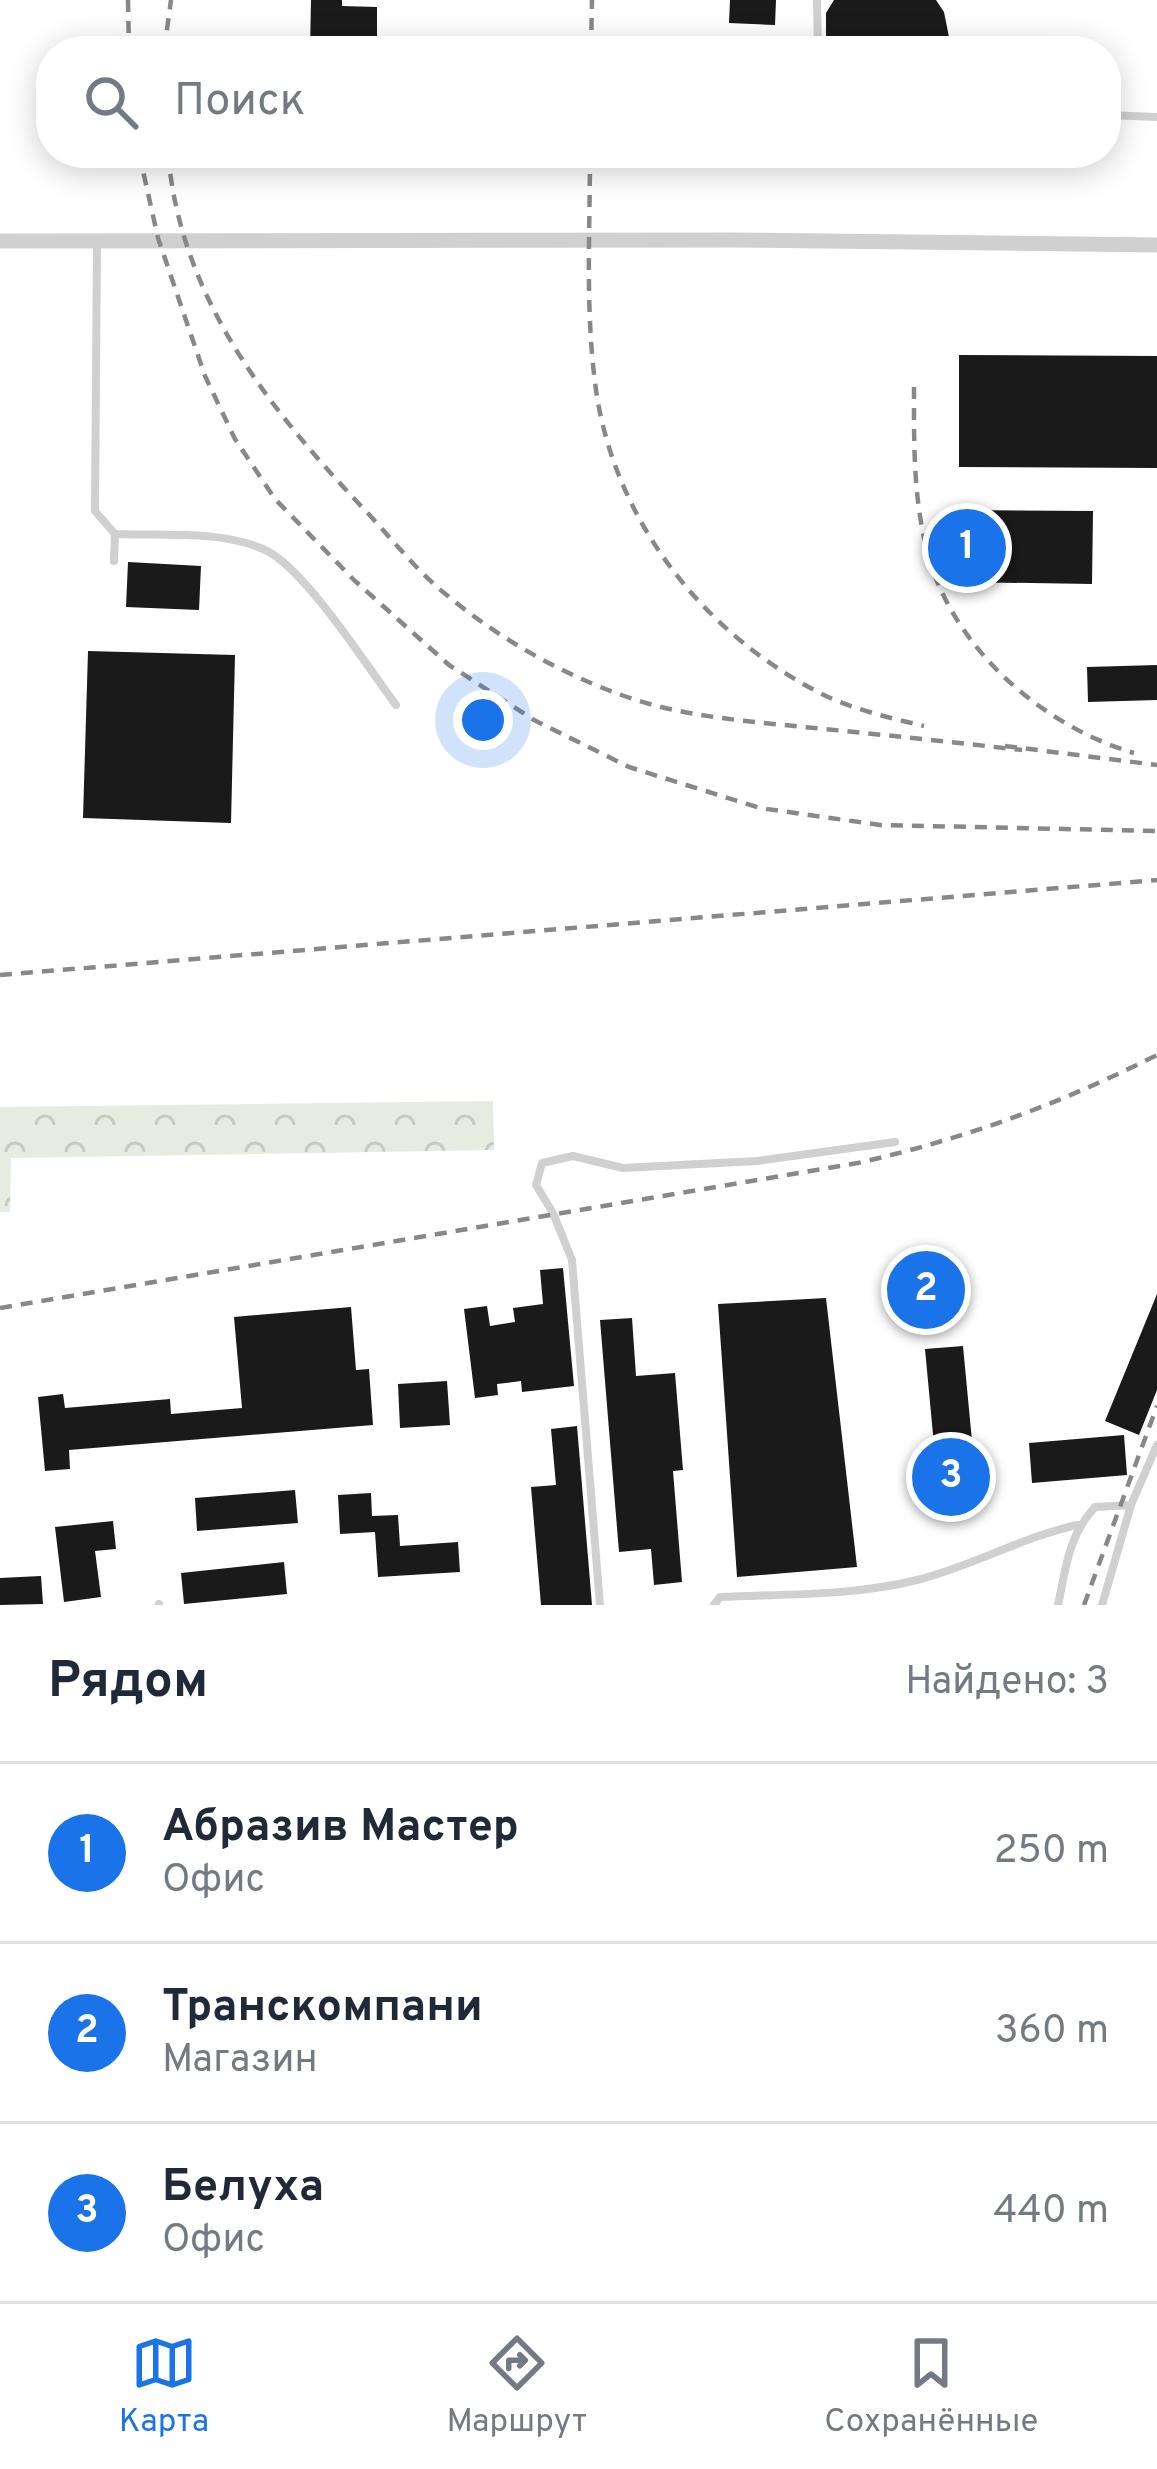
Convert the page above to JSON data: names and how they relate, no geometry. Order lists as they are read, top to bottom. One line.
{"page":{"search":"Поиск","pins":["1","2","3"],"heading":["Рядом","Найдено: 3"],"list":[{"mark":"1","name":"Абразив Мастер","note":"Офис","value":"250 m"},{"mark":"2","name":"Транскомпани","note":"Магазин","value":"360 m"},{"mark":"3","name":"Белуха","note":"Офис","value":"440 m"}],"nav":["Карта","Маршрут","Сохранённые"]}}
